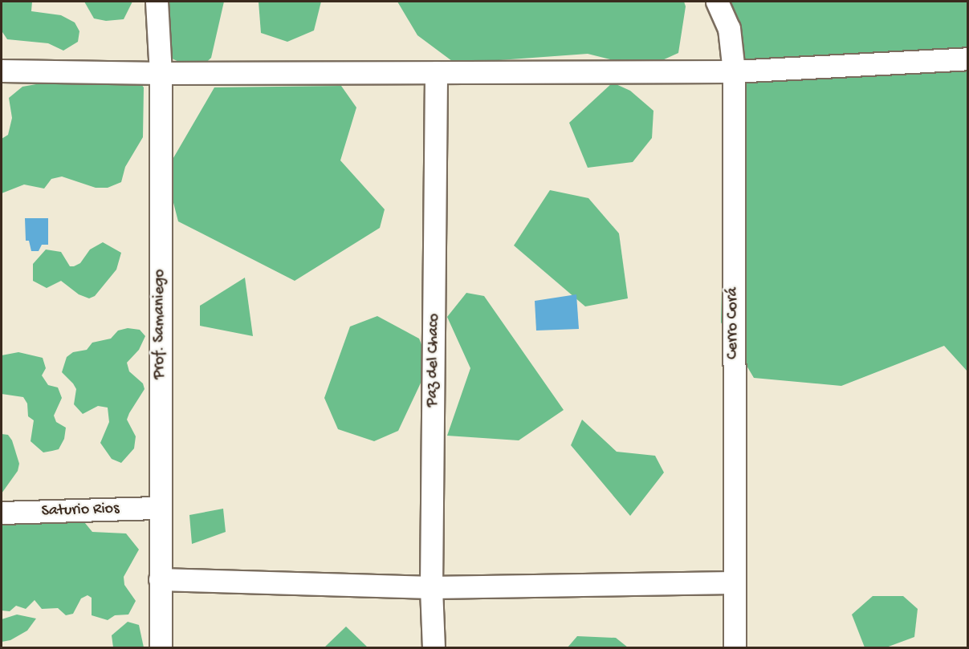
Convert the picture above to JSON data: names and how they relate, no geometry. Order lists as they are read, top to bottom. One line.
{"streets":{"street":["Cerro Corá","Prof. Samaniego","Paz del Chaco","Saturio Rios"]},"crossings":[["Prof. Samaniego","Saturio Rios"]]}
